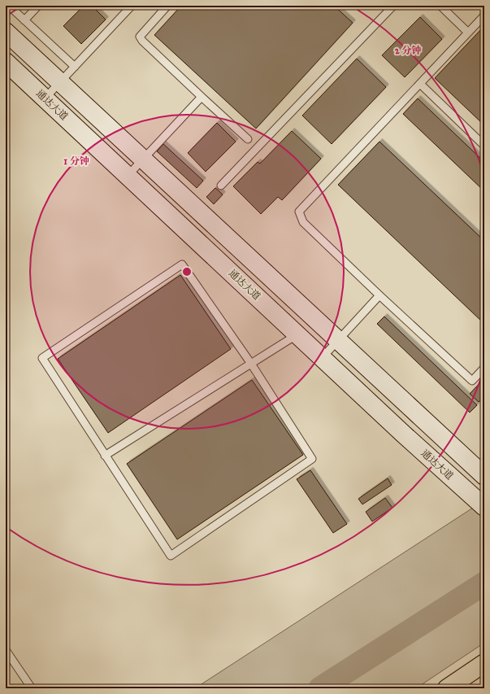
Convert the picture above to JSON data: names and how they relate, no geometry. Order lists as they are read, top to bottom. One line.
{"streets":{"main road":["通达大道"]},"rings":["2 分钟","1 分钟"]}
